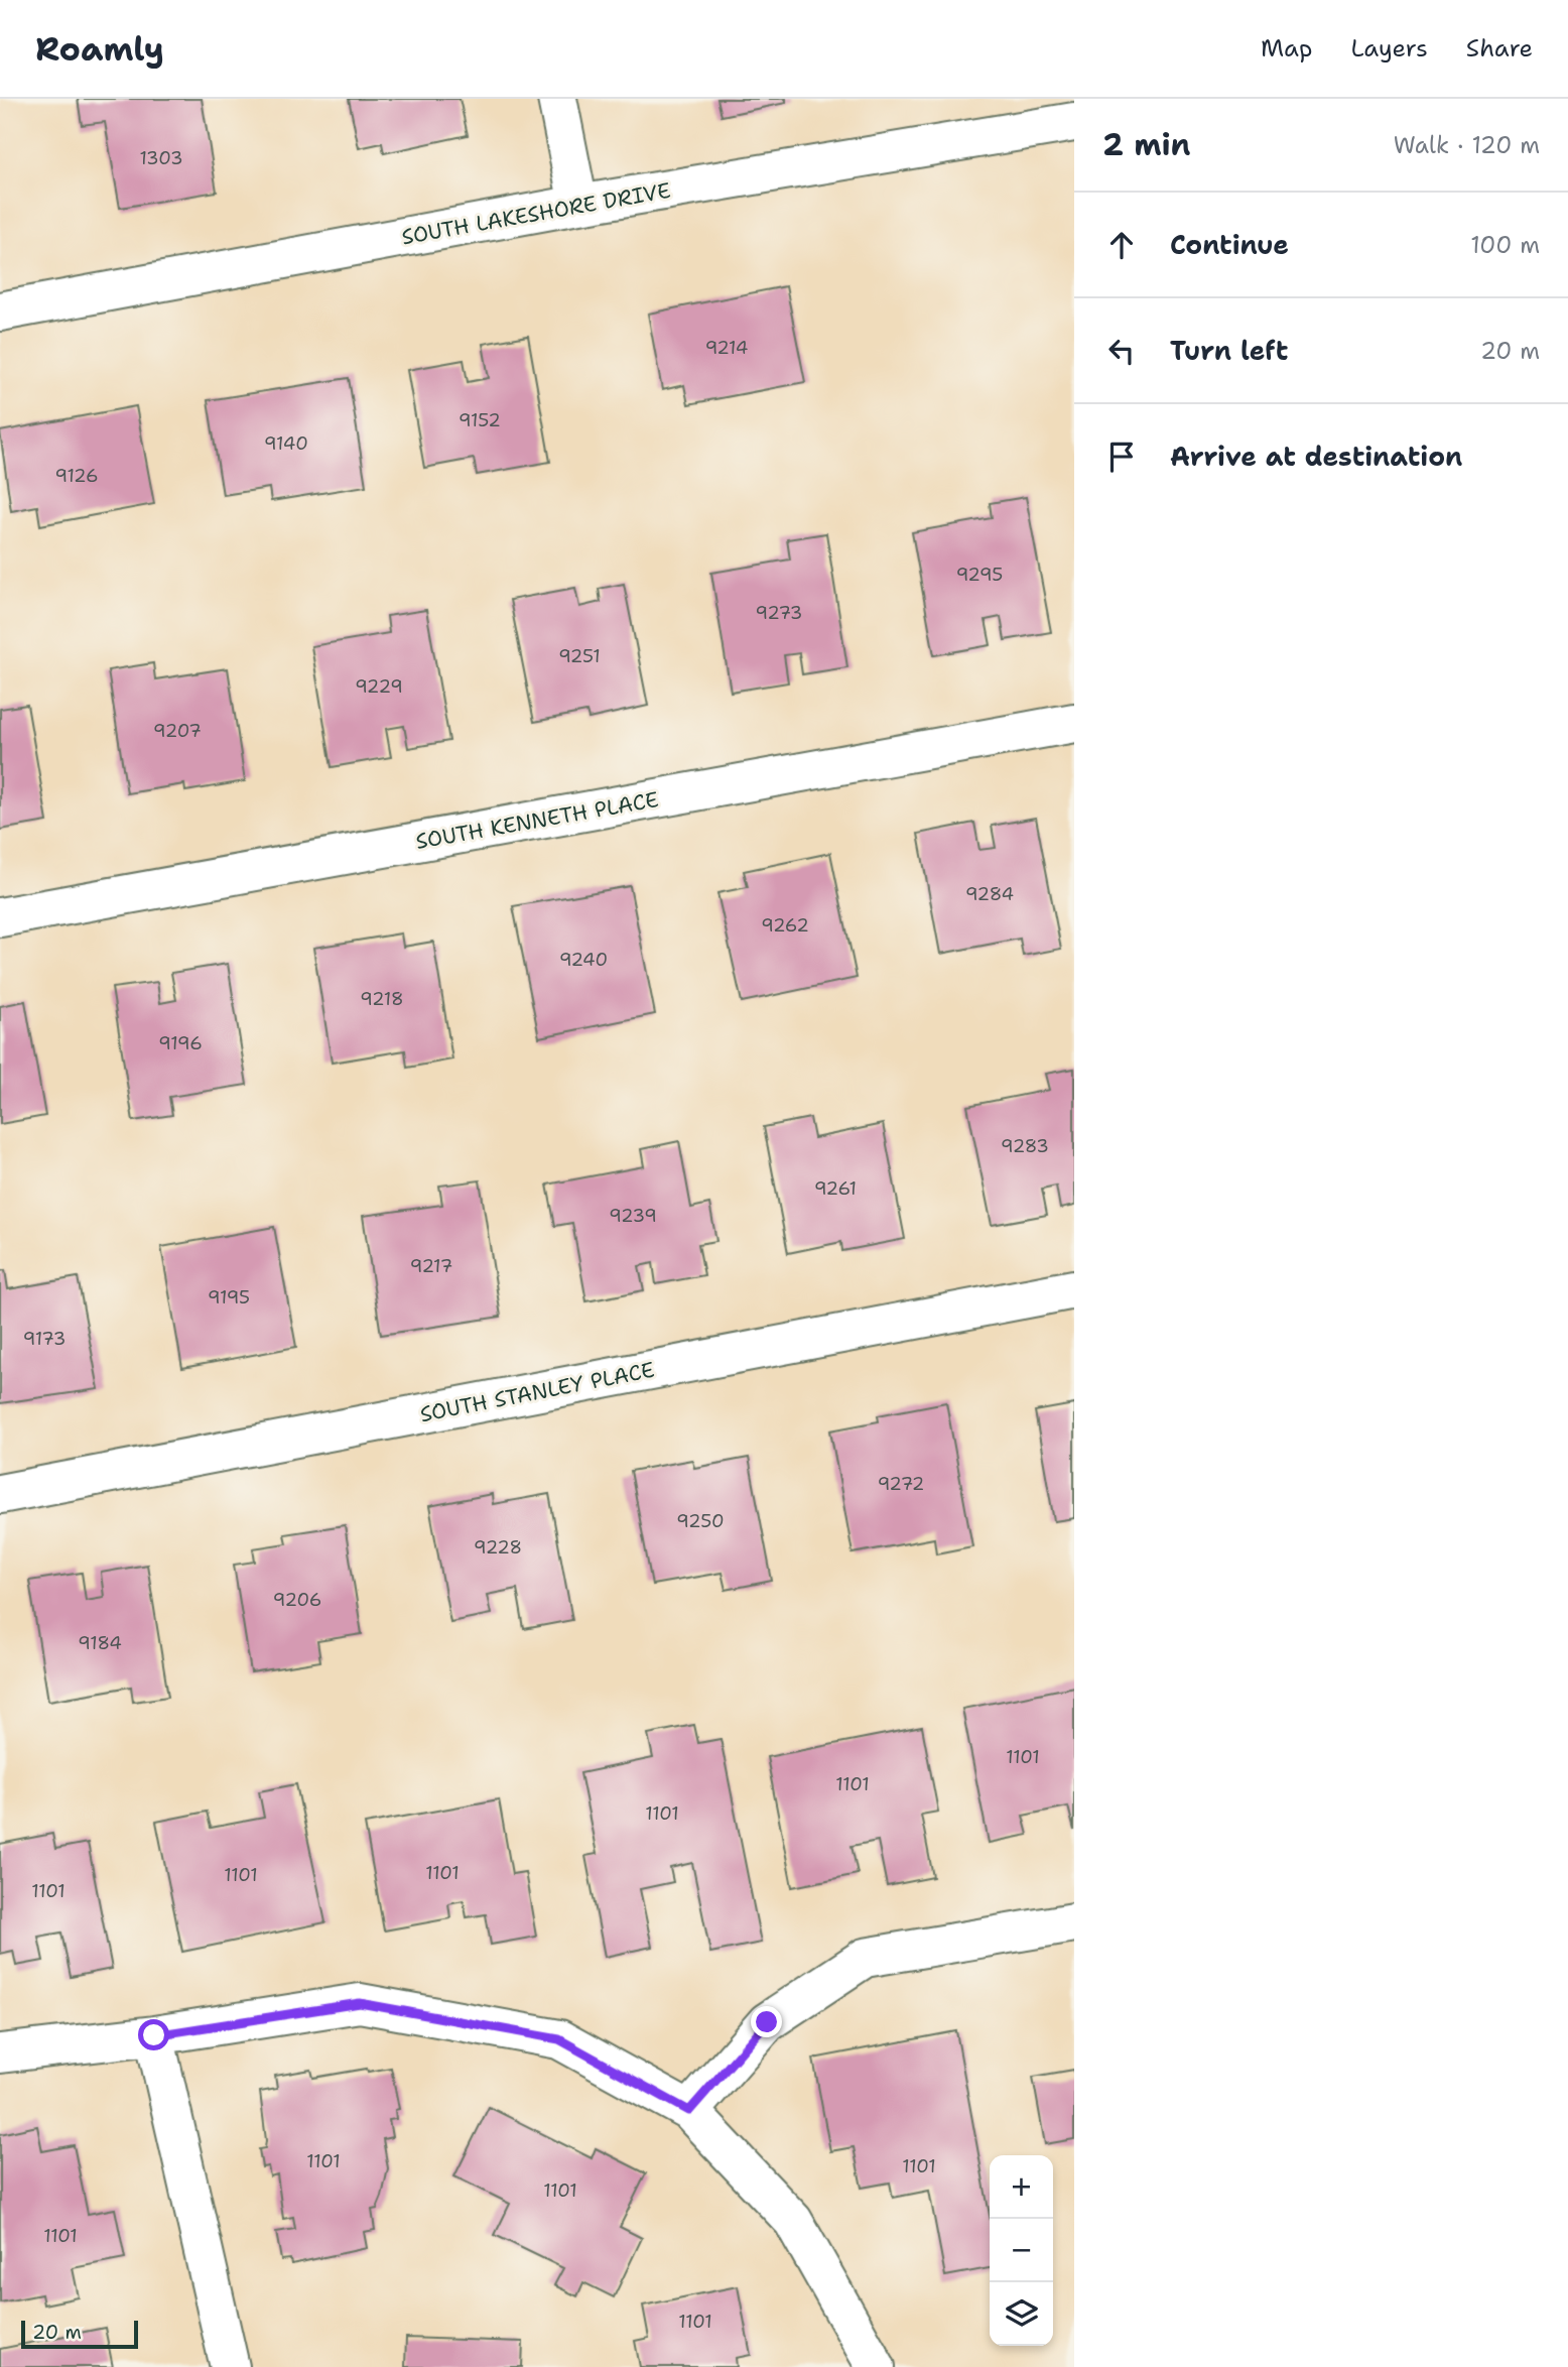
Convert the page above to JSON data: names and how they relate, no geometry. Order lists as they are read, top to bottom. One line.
{"streets":{"street":["SOUTH LAKESHORE DRIVE","SOUTH KENNETH PLACE","SOUTH STANLEY PLACE"]},"house_numbers":["1303","9214","9152","9140","9126","9295","9273","9251","9229","9207","9284","9262","9240","9218","9196","9283","9261","9239","9217","9195","9173","9272","9250","9228","9206","9184","1101","1101","1101","1101","1101","1101","1101","1101","1101","1101","1101"],"scale_bar":"20 m","page":{"header":"Roamly","nav":["Map","Layers","Share"],"heading":["2 min","Walk · 120 m"],"list":[["Continue","100 m"],["Turn left","20 m"],"Arrive at destination"],"map_buttons":["+","−"],"scale":"20 m"}}
